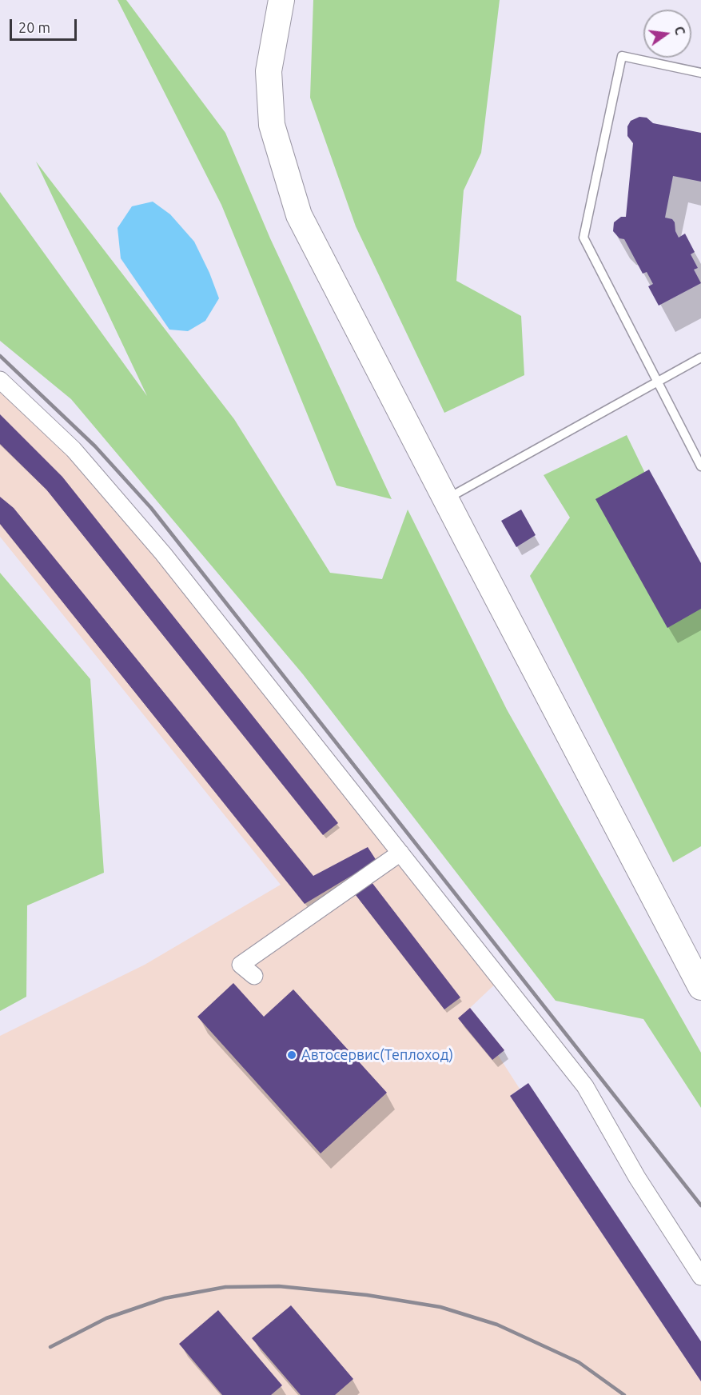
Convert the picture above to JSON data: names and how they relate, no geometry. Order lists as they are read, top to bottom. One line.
{"places":["Автосервис(Теплоход)"],"scale_bar":"20 m","north":"right"}
